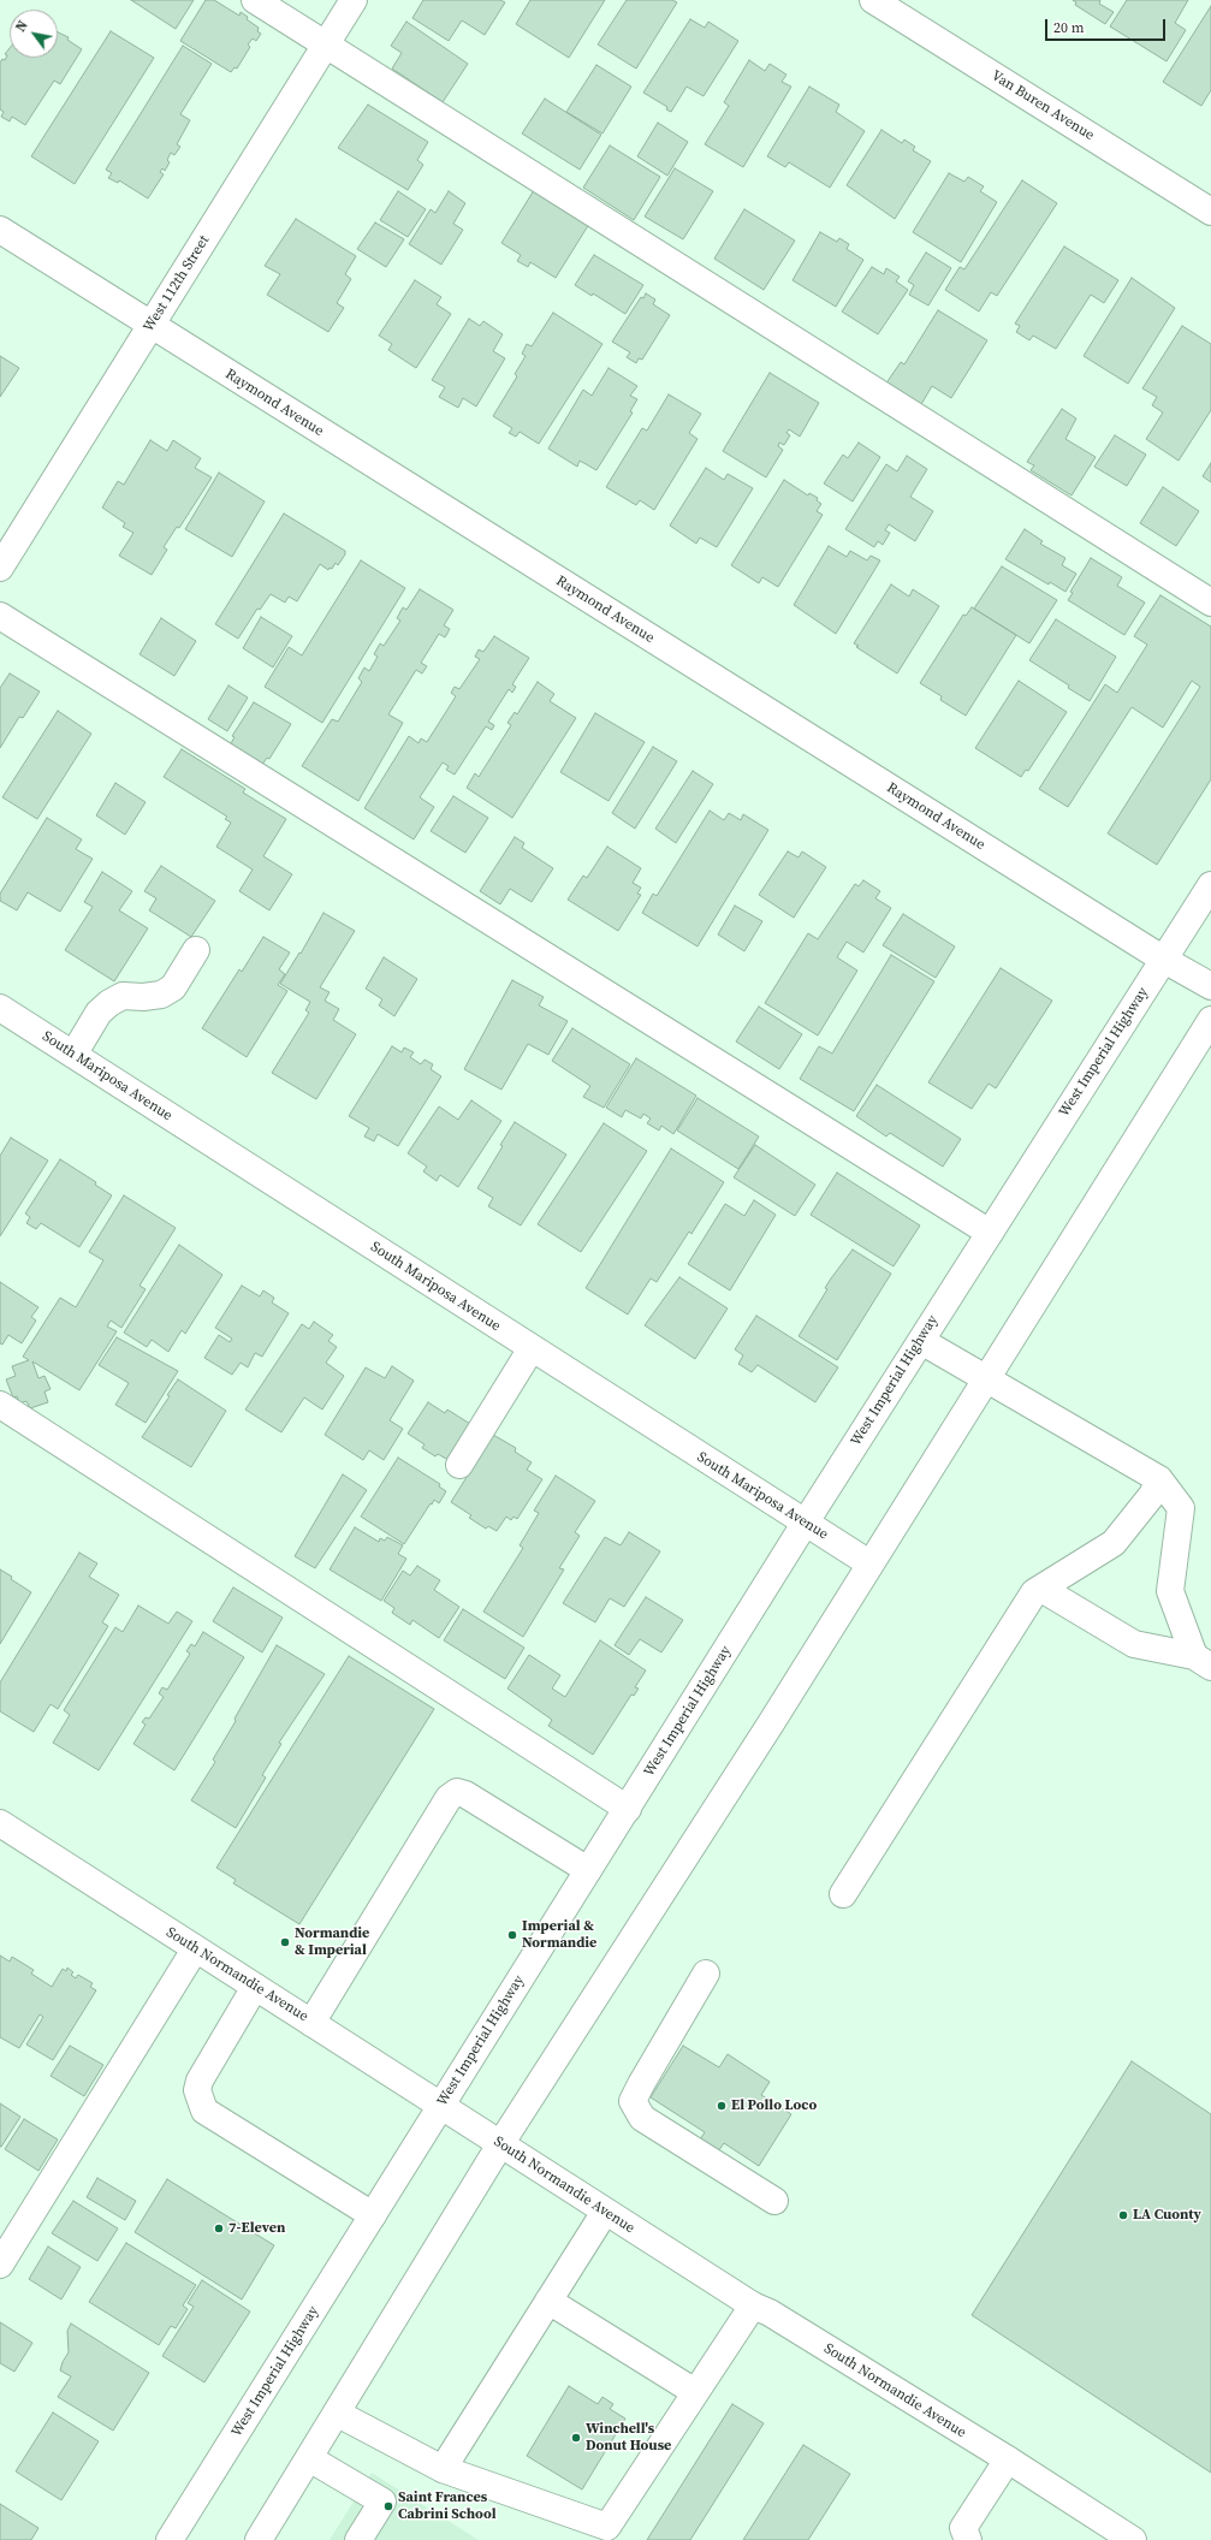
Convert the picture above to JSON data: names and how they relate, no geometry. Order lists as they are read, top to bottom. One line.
{"streets":{"main road":["Van Buren Avenue","West 112th Street","Raymond Avenue","West Imperial Highway","South Mariposa Avenue","South Normandie Avenue"]},"crossings":[["West 112th Street","Raymond Avenue"],["Raymond Avenue","West Imperial Highway"],["West Imperial Highway","South Mariposa Avenue"],["West Imperial Highway","South Normandie Avenue"]],"places":["Imperial & Normandie","Normandie & Imperial","El Pollo Loco","LA Cuonty","7-Eleven","Winchell's Donut House","Saint Frances Cabrini School"],"scale_bar":"20 m","north":"top left"}
